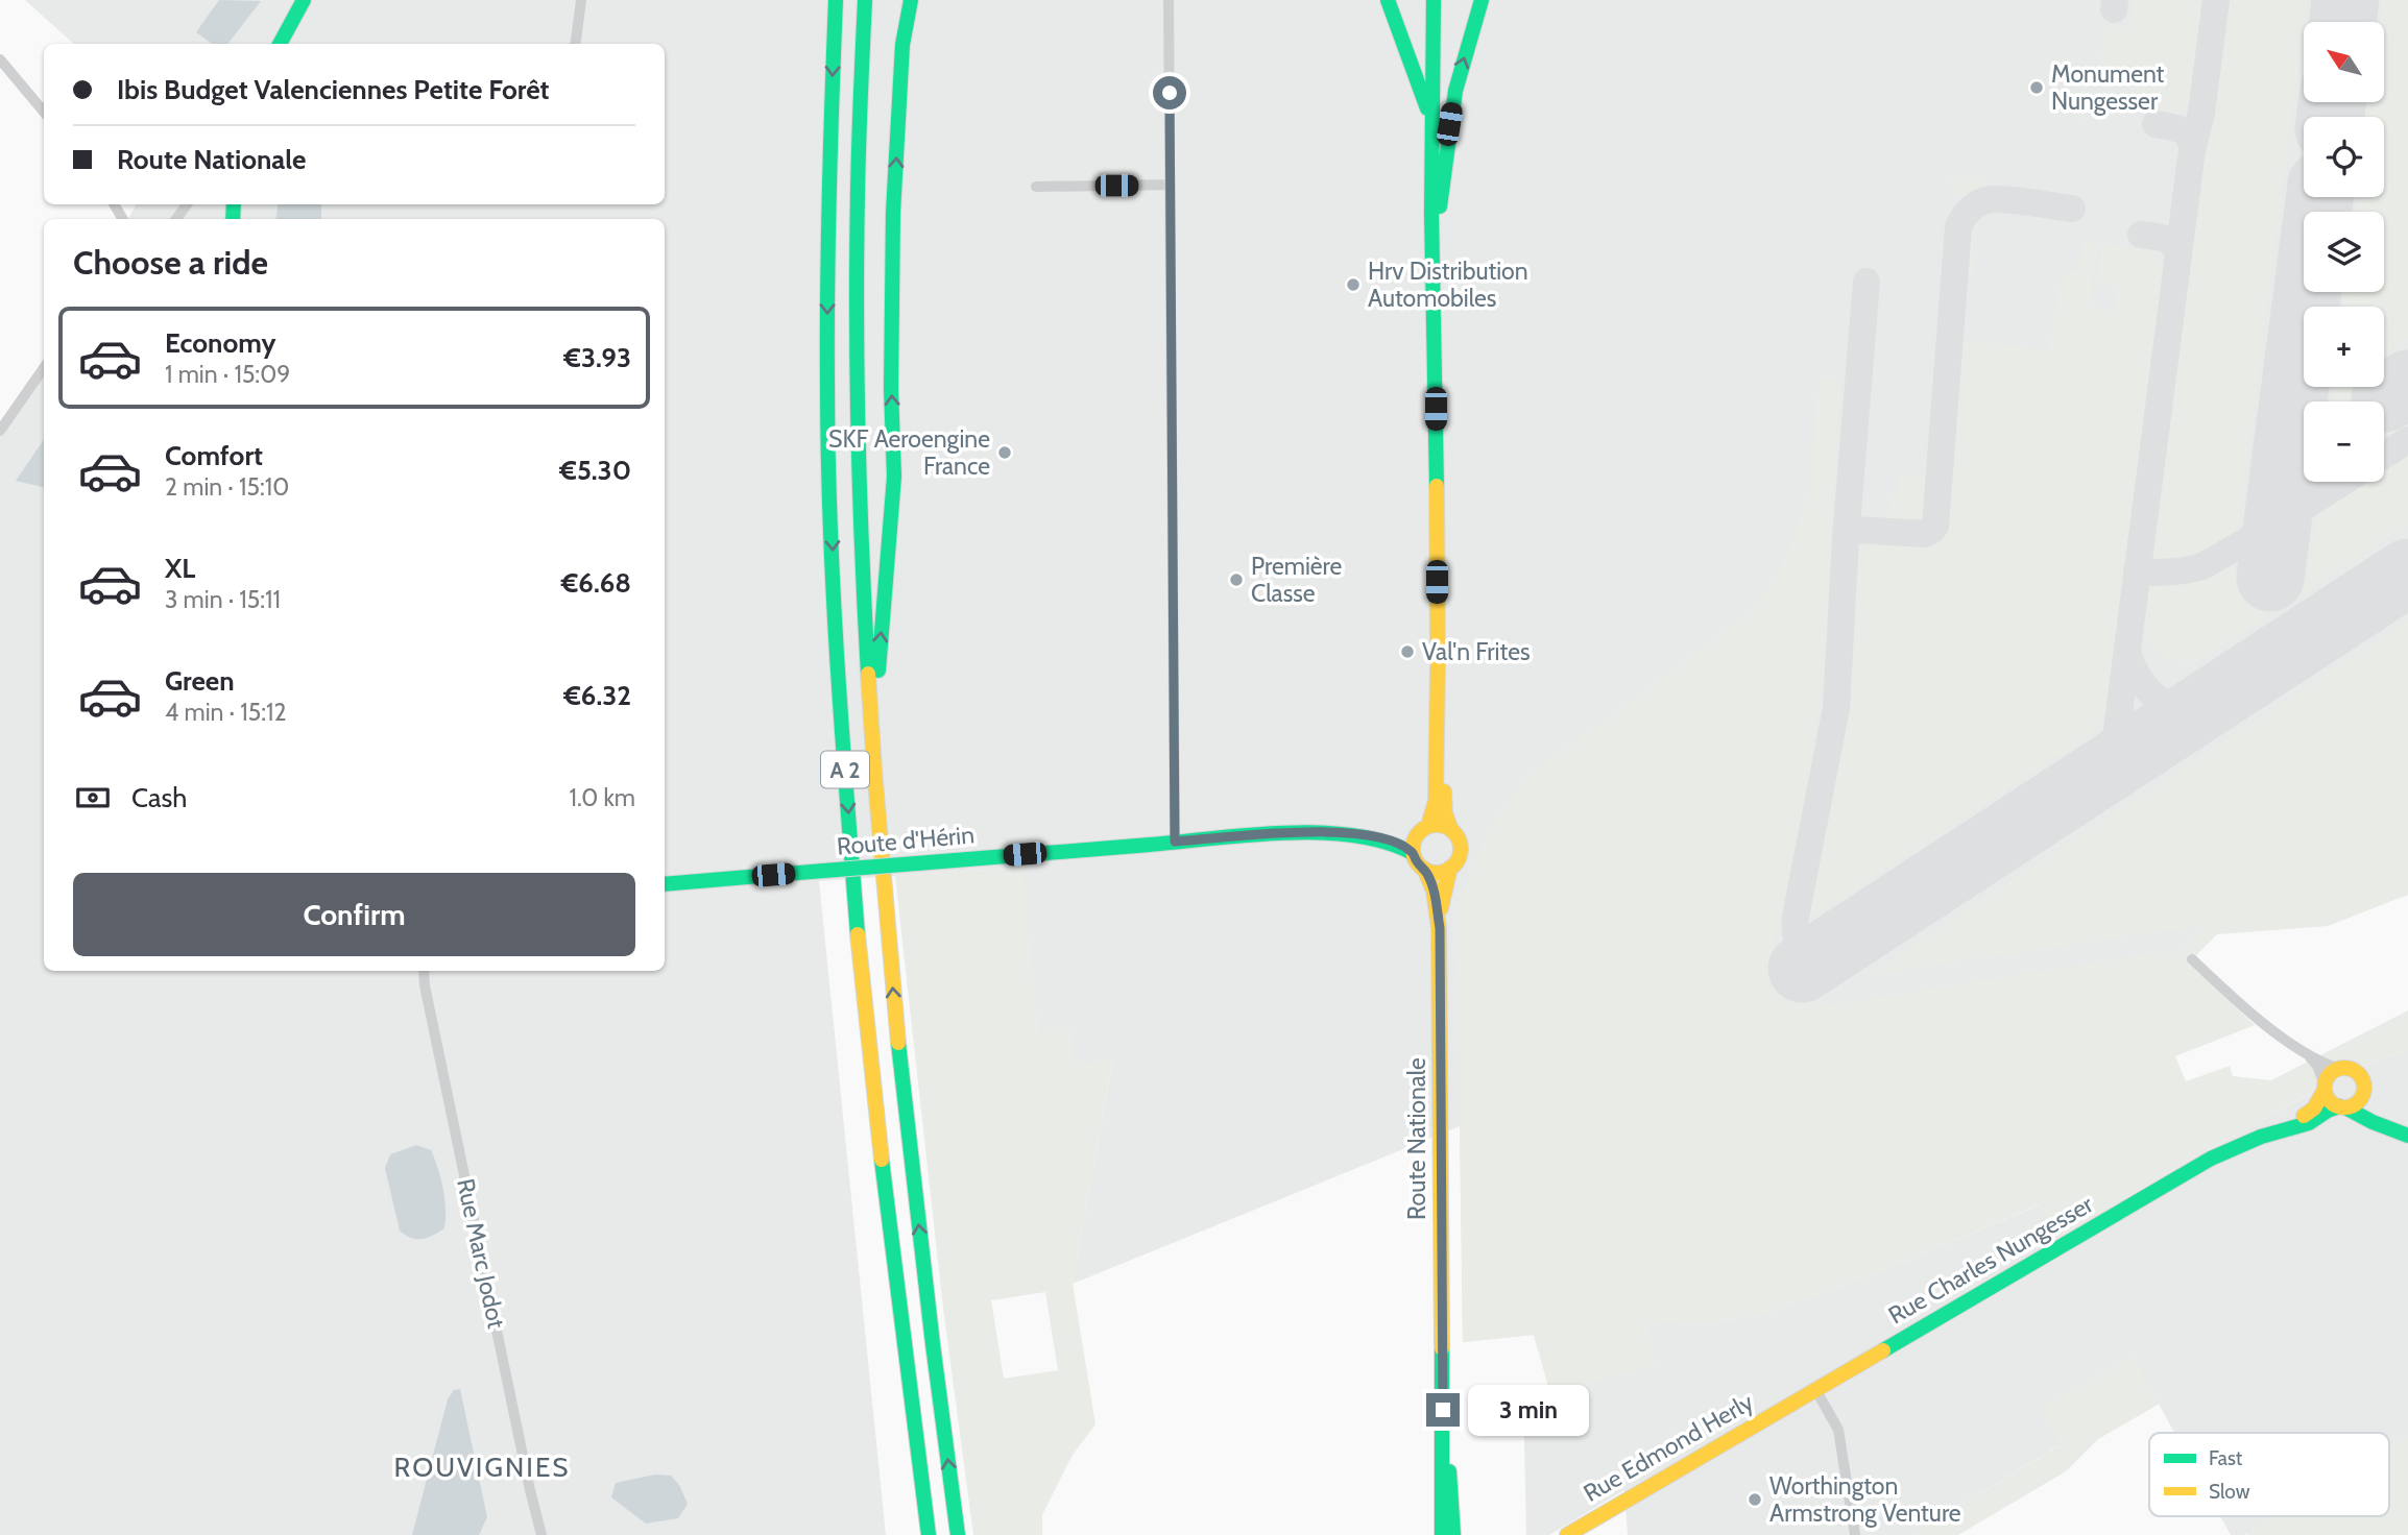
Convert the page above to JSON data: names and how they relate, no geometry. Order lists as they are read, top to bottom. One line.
{"streets":{"main road":["A 2","Route d'Hérin","Route Nationale","Rue Charles Nungesser","Rue Edmond Herly"],"street":["Rue Marc Jodot"]},"crossings":[["Route d'Hérin","Route Nationale"],["Rue Charles Nungesser","Rue Edmond Herly"]],"districts":["ROUVIGNIES"],"places":["Monument Nungesser","Hrv Distribution Automobiles","SKF Aeroengine France","Première Classe","Val'n Frites","Worthington Armstrong Venture"],"legend":["Fast","Slow"],"north":"top left","page":{"map_buttons":["+","−"],"banner":["Ibis Budget Valenciennes Petite Forêt","Route Nationale"],"heading":"Choose a ride","list":[{"name":"Economy","note":"1 min · 15:09","value":"€3.93"},{"name":"Comfort","note":"2 min · 15:10","value":"€5.30"},{"name":"XL","note":"3 min · 15:11","value":"€6.68"},{"name":"Green","note":"4 min · 15:12","value":"€6.32"}],"pay":["Cash","1.0 km"],"buttons":"Confirm","bubble":"3 min"}}
